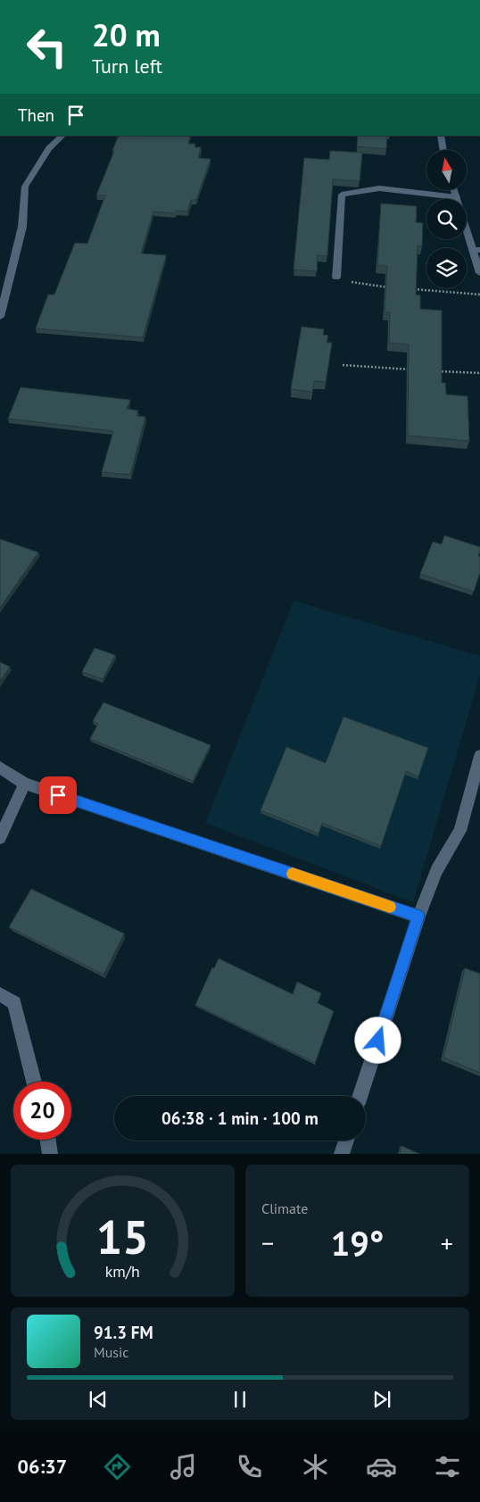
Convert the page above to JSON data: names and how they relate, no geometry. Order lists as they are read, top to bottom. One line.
{"north":"top","page":{"turn":["20 m","Turn left"],"then":"Then","limit":"20","trip":"06:38 · 1 min · 100 m","tile":"Climate","heat":["−","19°","+"],"song":["91.3 FM","Music"],"tabs":"06:37","gauge":["15","km/h"]}}
